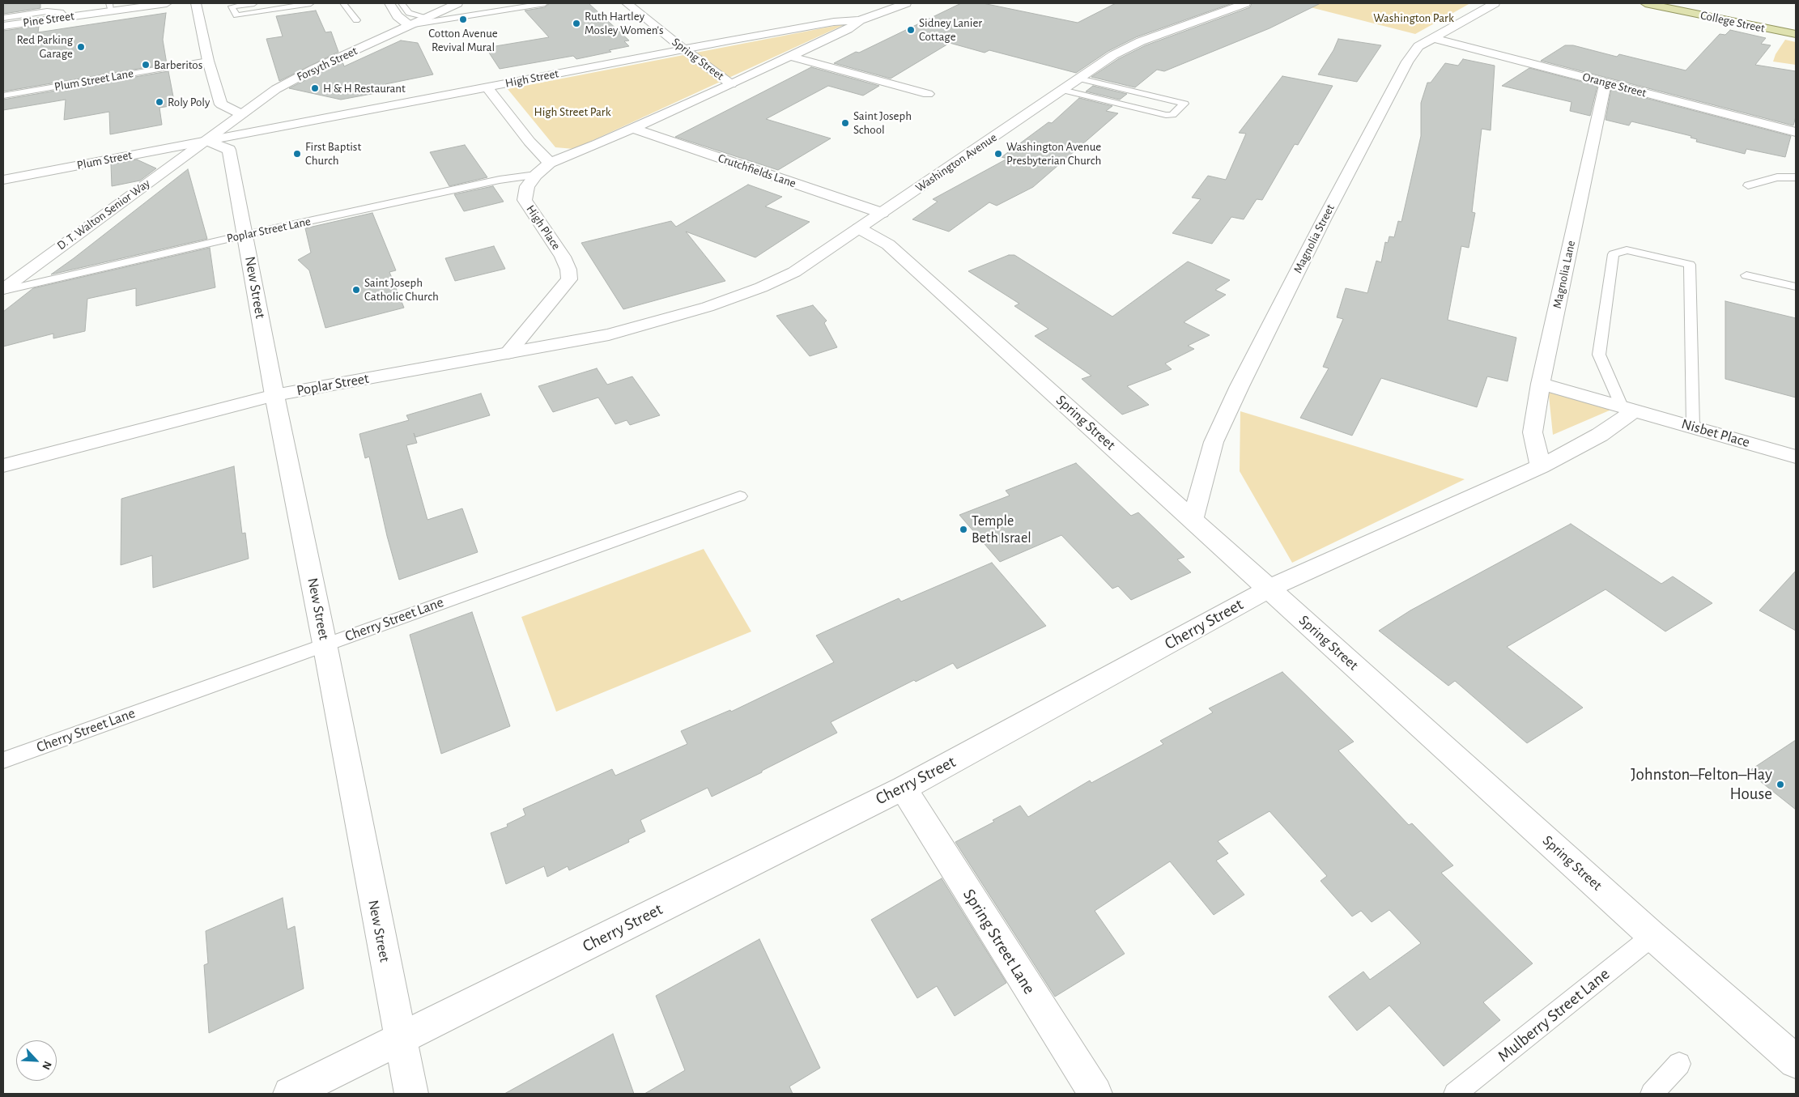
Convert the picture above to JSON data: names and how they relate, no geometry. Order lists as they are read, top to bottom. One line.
{"streets":{"main road":["College Street"],"street":["Pine Street","Spring Street","Forsyth Street","High Street","Orange Street","Plum Street","Washington Avenue","Crutchfields Lane","D. T. Walton Senior Way","High Place","Magnolia Street","Magnolia Lane","New Street","Poplar Street","Nisbet Place","Cherry Street","Spring Street Lane"],"lane":["Plum Street Lane","Poplar Street Lane","Cherry Street Lane","Mulberry Street Lane"]},"crossings":[["Spring Street","High Street"],["Spring Street","Washington Avenue"],["Spring Street","Magnolia Street"],["Spring Street","Cherry Street"],["Spring Street","Mulberry Street Lane"],["Forsyth Street","High Street"],["Forsyth Street","Plum Street"],["Forsyth Street","D. T. Walton Senior Way"],["Forsyth Street","New Street"],["High Street","Plum Street"],["High Street","Crutchfields Lane"],["High Street","D. T. Walton Senior Way"],["High Street","High Place"],["High Street","New Street"],["Orange Street","Magnolia Street"],["Orange Street","Magnolia Lane"],["Plum Street","D. T. Walton Senior Way"],["Plum Street","New Street"],["Washington Avenue","Crutchfields Lane"],["Washington Avenue","Poplar Street"],["D. T. Walton Senior Way","Poplar Street Lane"],["D. T. Walton Senior Way","New Street"],["High Place","Poplar Street Lane"],["High Place","Poplar Street"],["Poplar Street Lane","New Street"],["Magnolia Lane","Nisbet Place"],["Magnolia Lane","Cherry Street"],["New Street","Poplar Street"],["New Street","Cherry Street Lane"],["New Street","Cherry Street"],["Cherry Street","Spring Street Lane"]],"parks":["Washington Park","High Street Park"],"places":["Cotton Avenue Revival Mural","Ruth Hartley Mosley Women's","Sidney Lanier Cottage","Red Parking Garage","Barberitos","H & H Restaurant","Roly Poly","Saint Joseph School","First Baptist Church","Washington Avenue Presbyterian Church","Saint Joseph Catholic Church","Temple Beth Israel","Johnston–Felton–Hay House"],"north":"bottom right"}
